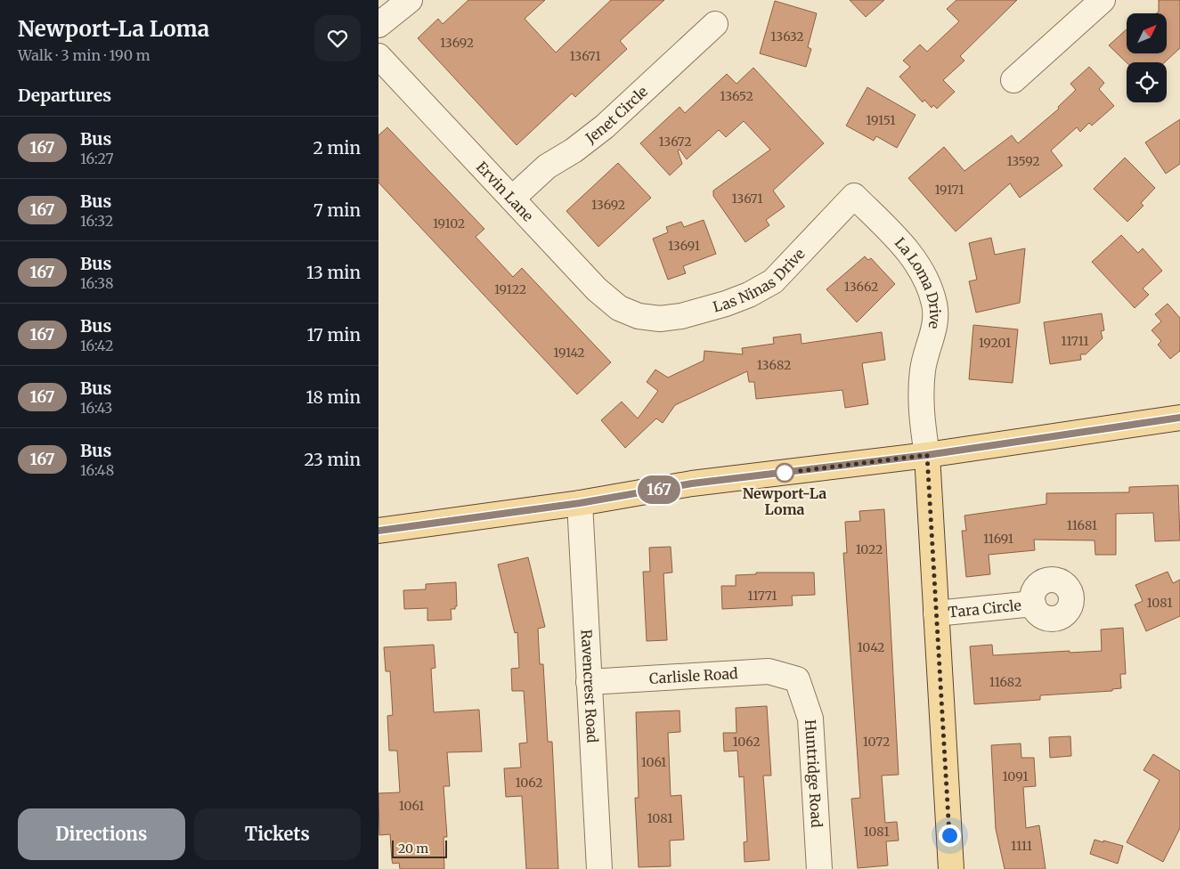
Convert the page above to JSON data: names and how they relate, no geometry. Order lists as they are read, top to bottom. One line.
{"streets":{"main road":["La Loma Drive"],"street":["Jenet Circle","Ervin Lane","Las Ninas Drive","Tara Circle","Carlisle Road","Ravencrest Road","Huntridge Road"]},"crossings":[["Jenet Circle","Ervin Lane"],["Ervin Lane","Las Ninas Drive"],["Las Ninas Drive","La Loma Drive"],["La Loma Drive","Tara Circle"],["Carlisle Road","Ravencrest Road"],["Carlisle Road","Huntridge Road"]],"places":["Newport-La Loma"],"lines":["bus line 167"],"house_numbers":["13632","13692","13671","13652","19151","13672","13592","19171","13671","13692","19102","13691","13662","19122","11711","19201","19142","13682","11681","11691","1022","11771","1081","1042","11682","1062","1072","1061","1091","1062","1061","1081","1081","1111"],"scale_bar":"20 m","north":"top right","page":{"heading":[["Newport-La Loma","Walk · 3 min · 190 m"],"Departures"],"on_map":"167","list":[{"mark":"167","name":"Bus","note":"16:27","value":"2 min"},{"mark":"167","name":"Bus","note":"16:32","value":"7 min"},{"mark":"167","name":"Bus","note":"16:38","value":"13 min"},{"mark":"167","name":"Bus","note":"16:42","value":"17 min"},{"mark":"167","name":"Bus","note":"16:43","value":"18 min"},{"mark":"167","name":"Bus","note":"16:48","value":"23 min"}],"buttons":["Directions","Tickets"],"scale":"20 m"}}
